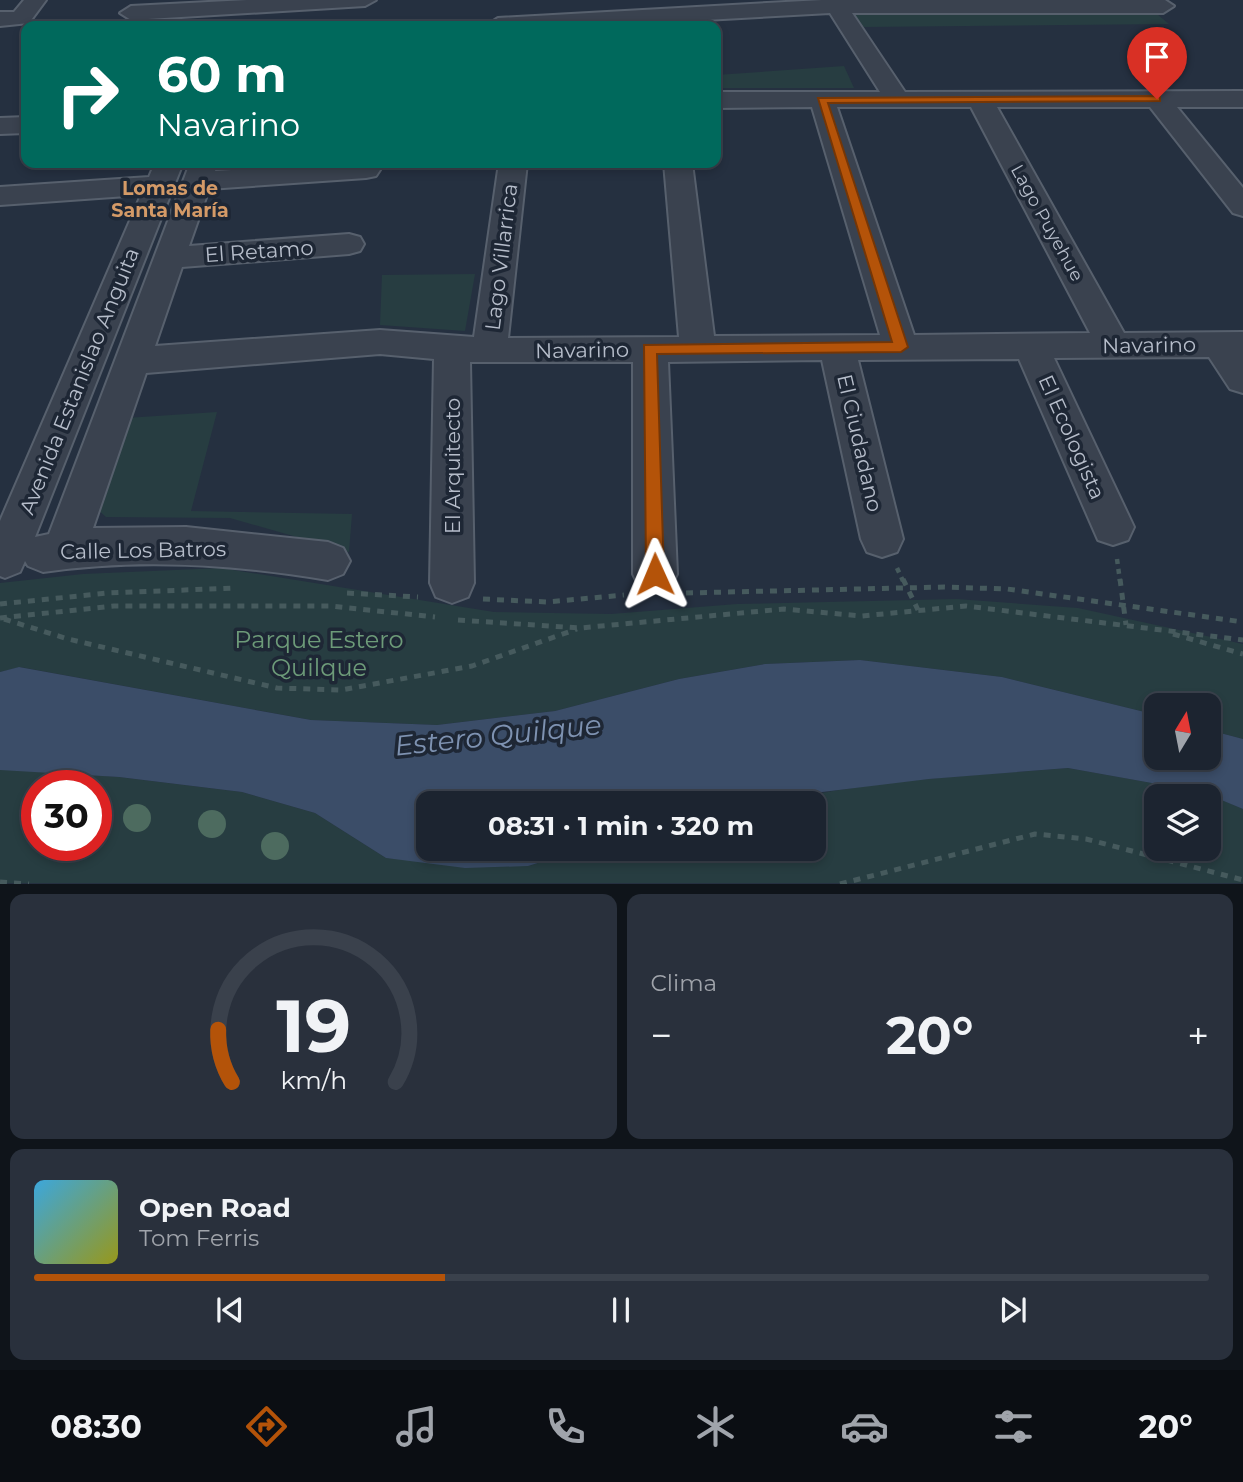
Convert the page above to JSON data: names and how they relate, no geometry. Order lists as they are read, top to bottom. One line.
{"streets":{"street":["Lago Puyehue","El Retamo","Lago Villarrica","Navarino","Avenida Estanislao Anguita","El Ecologista","El Ciudadano","El Arquitecto","Calle Los Batros"]},"crossings":[["Lago Puyehue","Navarino"],["El Retamo","Avenida Estanislao Anguita"],["Lago Villarrica","Navarino"],["Lago Villarrica","El Arquitecto"],["Navarino","Avenida Estanislao Anguita"],["Navarino","El Ecologista"],["Navarino","El Ciudadano"],["Navarino","El Arquitecto"],["Avenida Estanislao Anguita","Calle Los Batros"]],"districts":["Lomas de Santa María"],"water":["Estero Quilque"],"parks":["Parque Estero Quilque"],"north":"top","page":{"turn":["60 m","Navarino"],"limit":"30","trip":"08:31 · 1 min · 320 m","tile":"Clima","heat":["−","20°","+"],"song":["Open Road","Tom Ferris"],"tabs":["08:30","20°"],"gauge":["19","km/h"]}}
